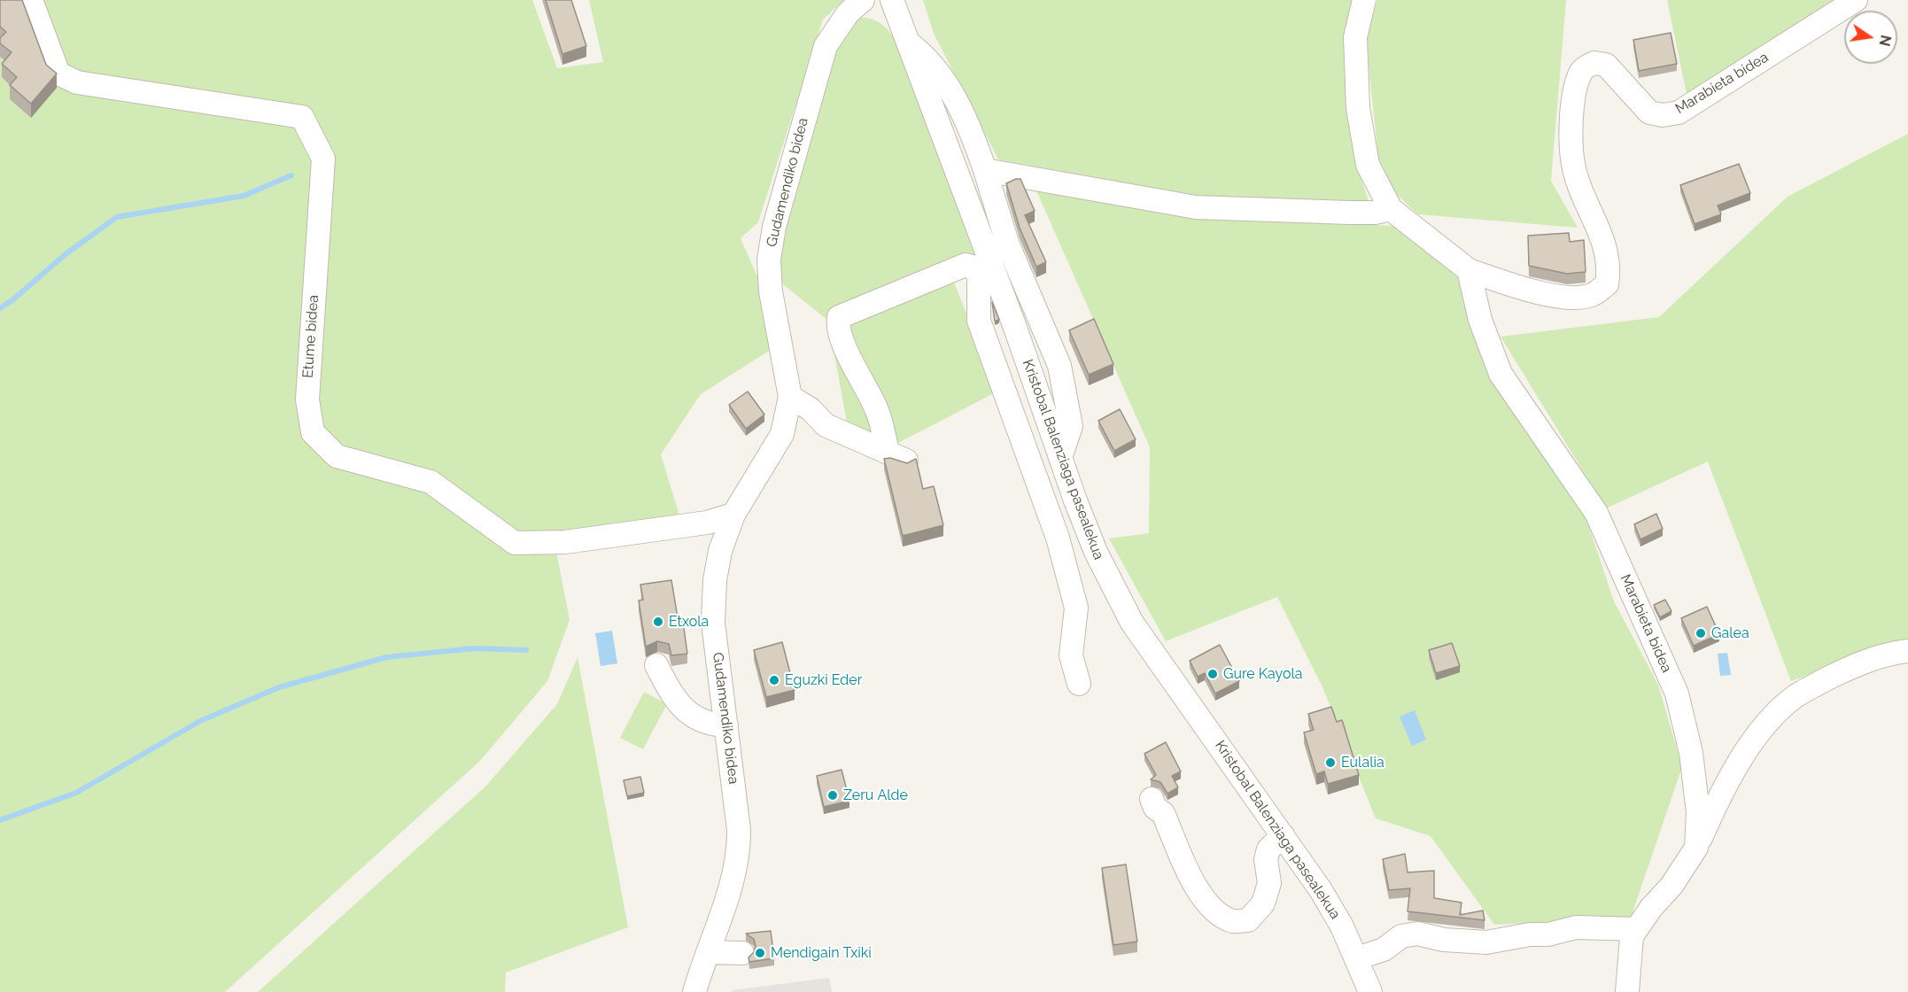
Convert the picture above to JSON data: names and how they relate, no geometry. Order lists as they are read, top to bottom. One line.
{"streets":{"street":["Marabieta bidea","Gudamendiko bidea","Etume bidea","Kristobal Balenziaga pasealekua"]},"crossings":[["Gudamendiko bidea","Etume bidea"]],"places":["Etxola","Galea","Gure Kayola","Eguzki Eder","Eulalia","Zeru Alde","Mendigain Txiki"],"north":"right"}
